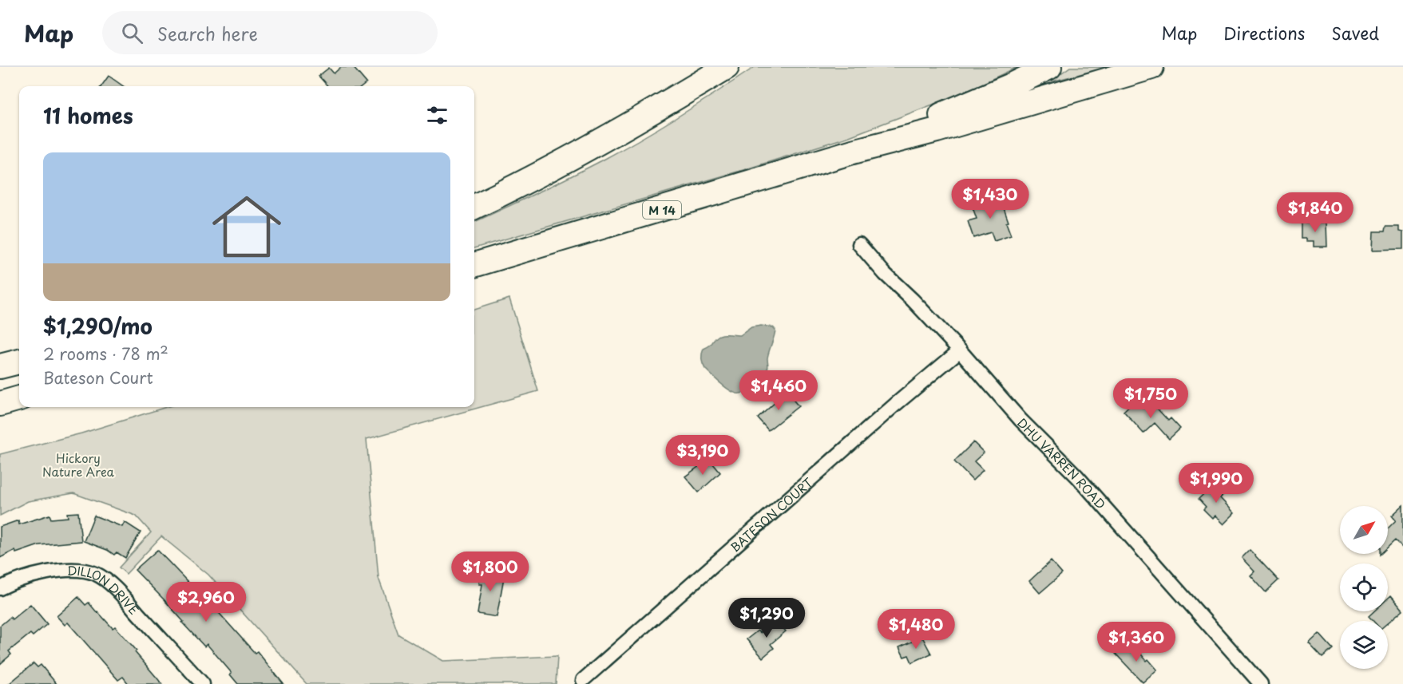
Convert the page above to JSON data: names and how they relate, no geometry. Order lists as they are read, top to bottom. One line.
{"streets":{"highway":["M 14"],"street":["DHU VARREN ROAD","BATESON COURT","DILLON DRIVE"]},"crossings":[["DHU VARREN ROAD","BATESON COURT"]],"parks":["Hickory Nature Area"],"north":"top right","page":{"header":"Map","search":"Search here","nav":["Map","Directions","Saved"],"heading":"11 homes","list":[{"name":"$1,290/mo","note":"2 rooms · 78 m² · Bateson Court"}],"price":["$1,430","$1,840","$1,460","$1,750","$3,190","$1,990","$1,800","$2,960","$1,290","$1,480","$1,360"]}}
